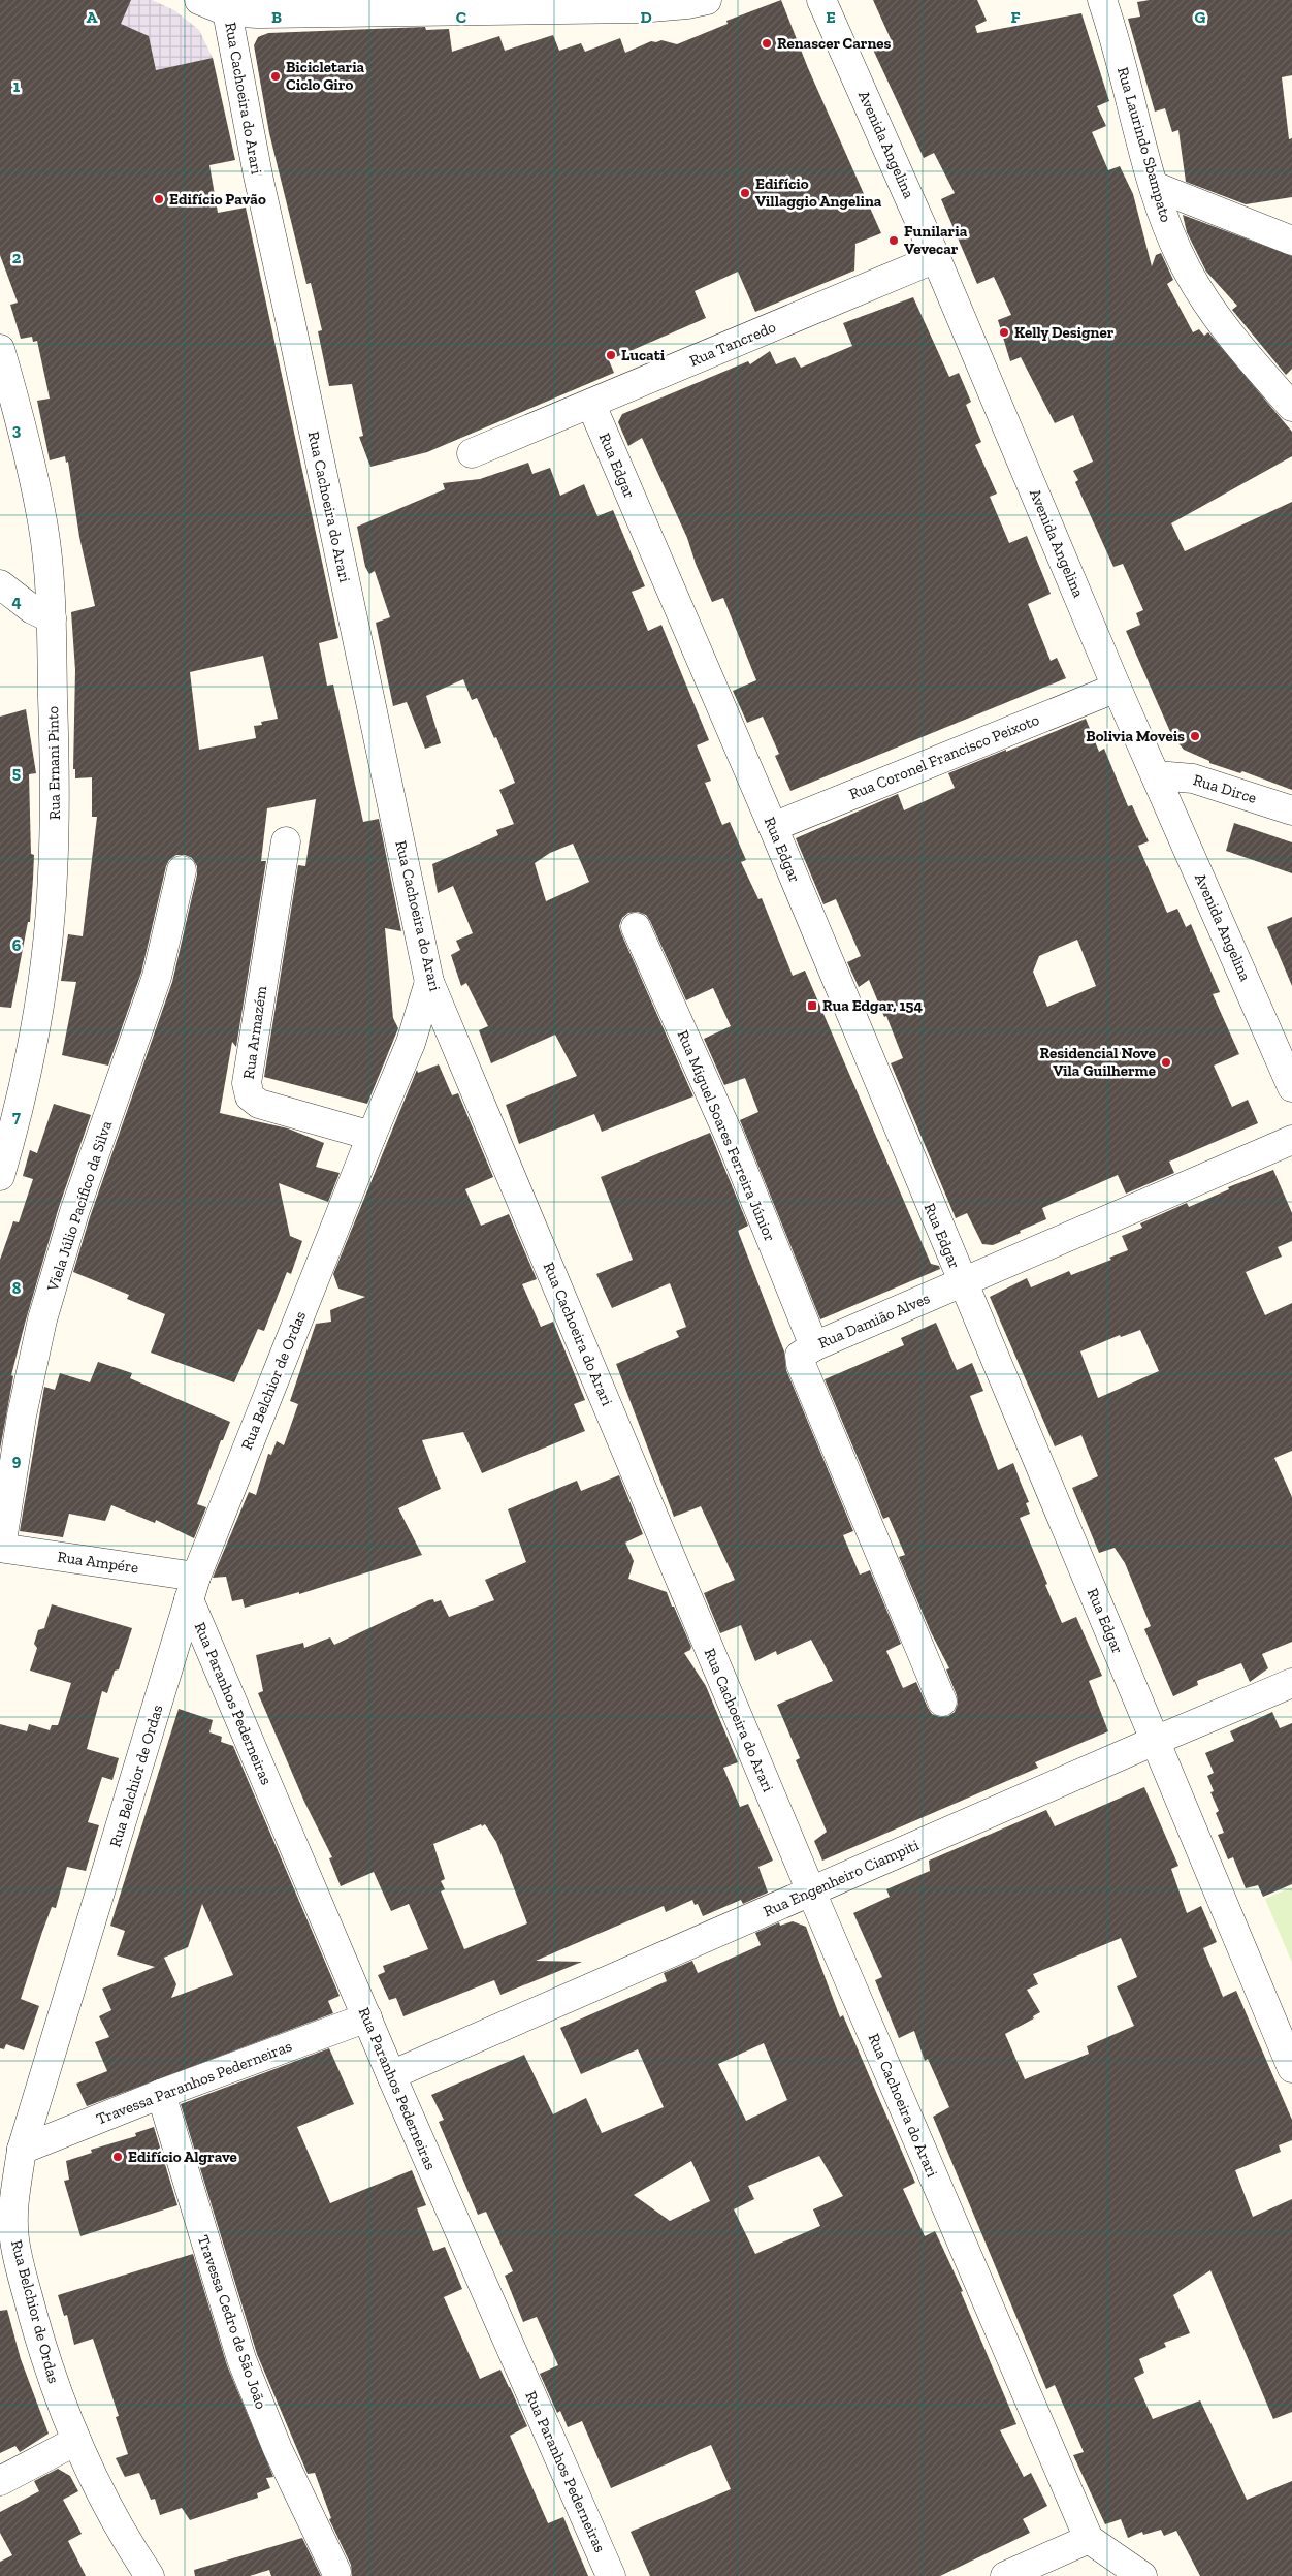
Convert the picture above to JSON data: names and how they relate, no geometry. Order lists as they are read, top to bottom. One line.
{"streets":{"street":["Rua Cachoeira do Arari","Avenida Angelina","Rua Laurindo Sbampato","Rua Tancredo","Rua Edgar","Rua Coronel Francisco Peixoto","Rua Ernani Pinto","Rua Dirce","Rua Armazém","Rua Miguel Soares Ferreira Júnior","Viela Júlio Pacífico da Silva","Rua Damião Alves","Rua Belchior de Ordas","Rua Ampére","Rua Paranhos Pederneiras","Rua Engenheiro Ciampiti","Travessa Paranhos Pederneiras","Travessa Cedro de São João"]},"crossings":[["Rua Cachoeira do Arari","Rua Belchior de Ordas"],["Rua Cachoeira do Arari","Rua Engenheiro Ciampiti"],["Avenida Angelina","Rua Tancredo"],["Avenida Angelina","Rua Coronel Francisco Peixoto"],["Avenida Angelina","Rua Dirce"],["Rua Tancredo","Rua Edgar"],["Rua Edgar","Rua Coronel Francisco Peixoto"],["Rua Edgar","Rua Damião Alves"],["Rua Edgar","Rua Engenheiro Ciampiti"],["Rua Armazém","Rua Belchior de Ordas"],["Rua Miguel Soares Ferreira Júnior","Rua Damião Alves"],["Viela Júlio Pacífico da Silva","Rua Ampére"],["Rua Belchior de Ordas","Rua Ampére"],["Rua Belchior de Ordas","Rua Paranhos Pederneiras"],["Rua Belchior de Ordas","Travessa Paranhos Pederneiras"],["Rua Ampére","Rua Paranhos Pederneiras"],["Rua Paranhos Pederneiras","Rua Engenheiro Ciampiti"],["Rua Paranhos Pederneiras","Travessa Paranhos Pederneiras"],["Travessa Paranhos Pederneiras","Travessa Cedro de São João"]],"places":{"other":["Renascer Carnes","Bicicletaria Ciclo Giro","Edifício Villaggio Angelina","Edifício Pavão","Funilaria Vevecar","Kelly Designer","Lucati","Bolivia Moveis","Residencial Nove Vila Guilherme","Edifício Algrave"],"transit":["Rua Edgar, 154"]},"grid":{"columns":["A","B","C","D","E","F","G"],"rows":["1","2","3","4","5","6","7","8","9"]}}
